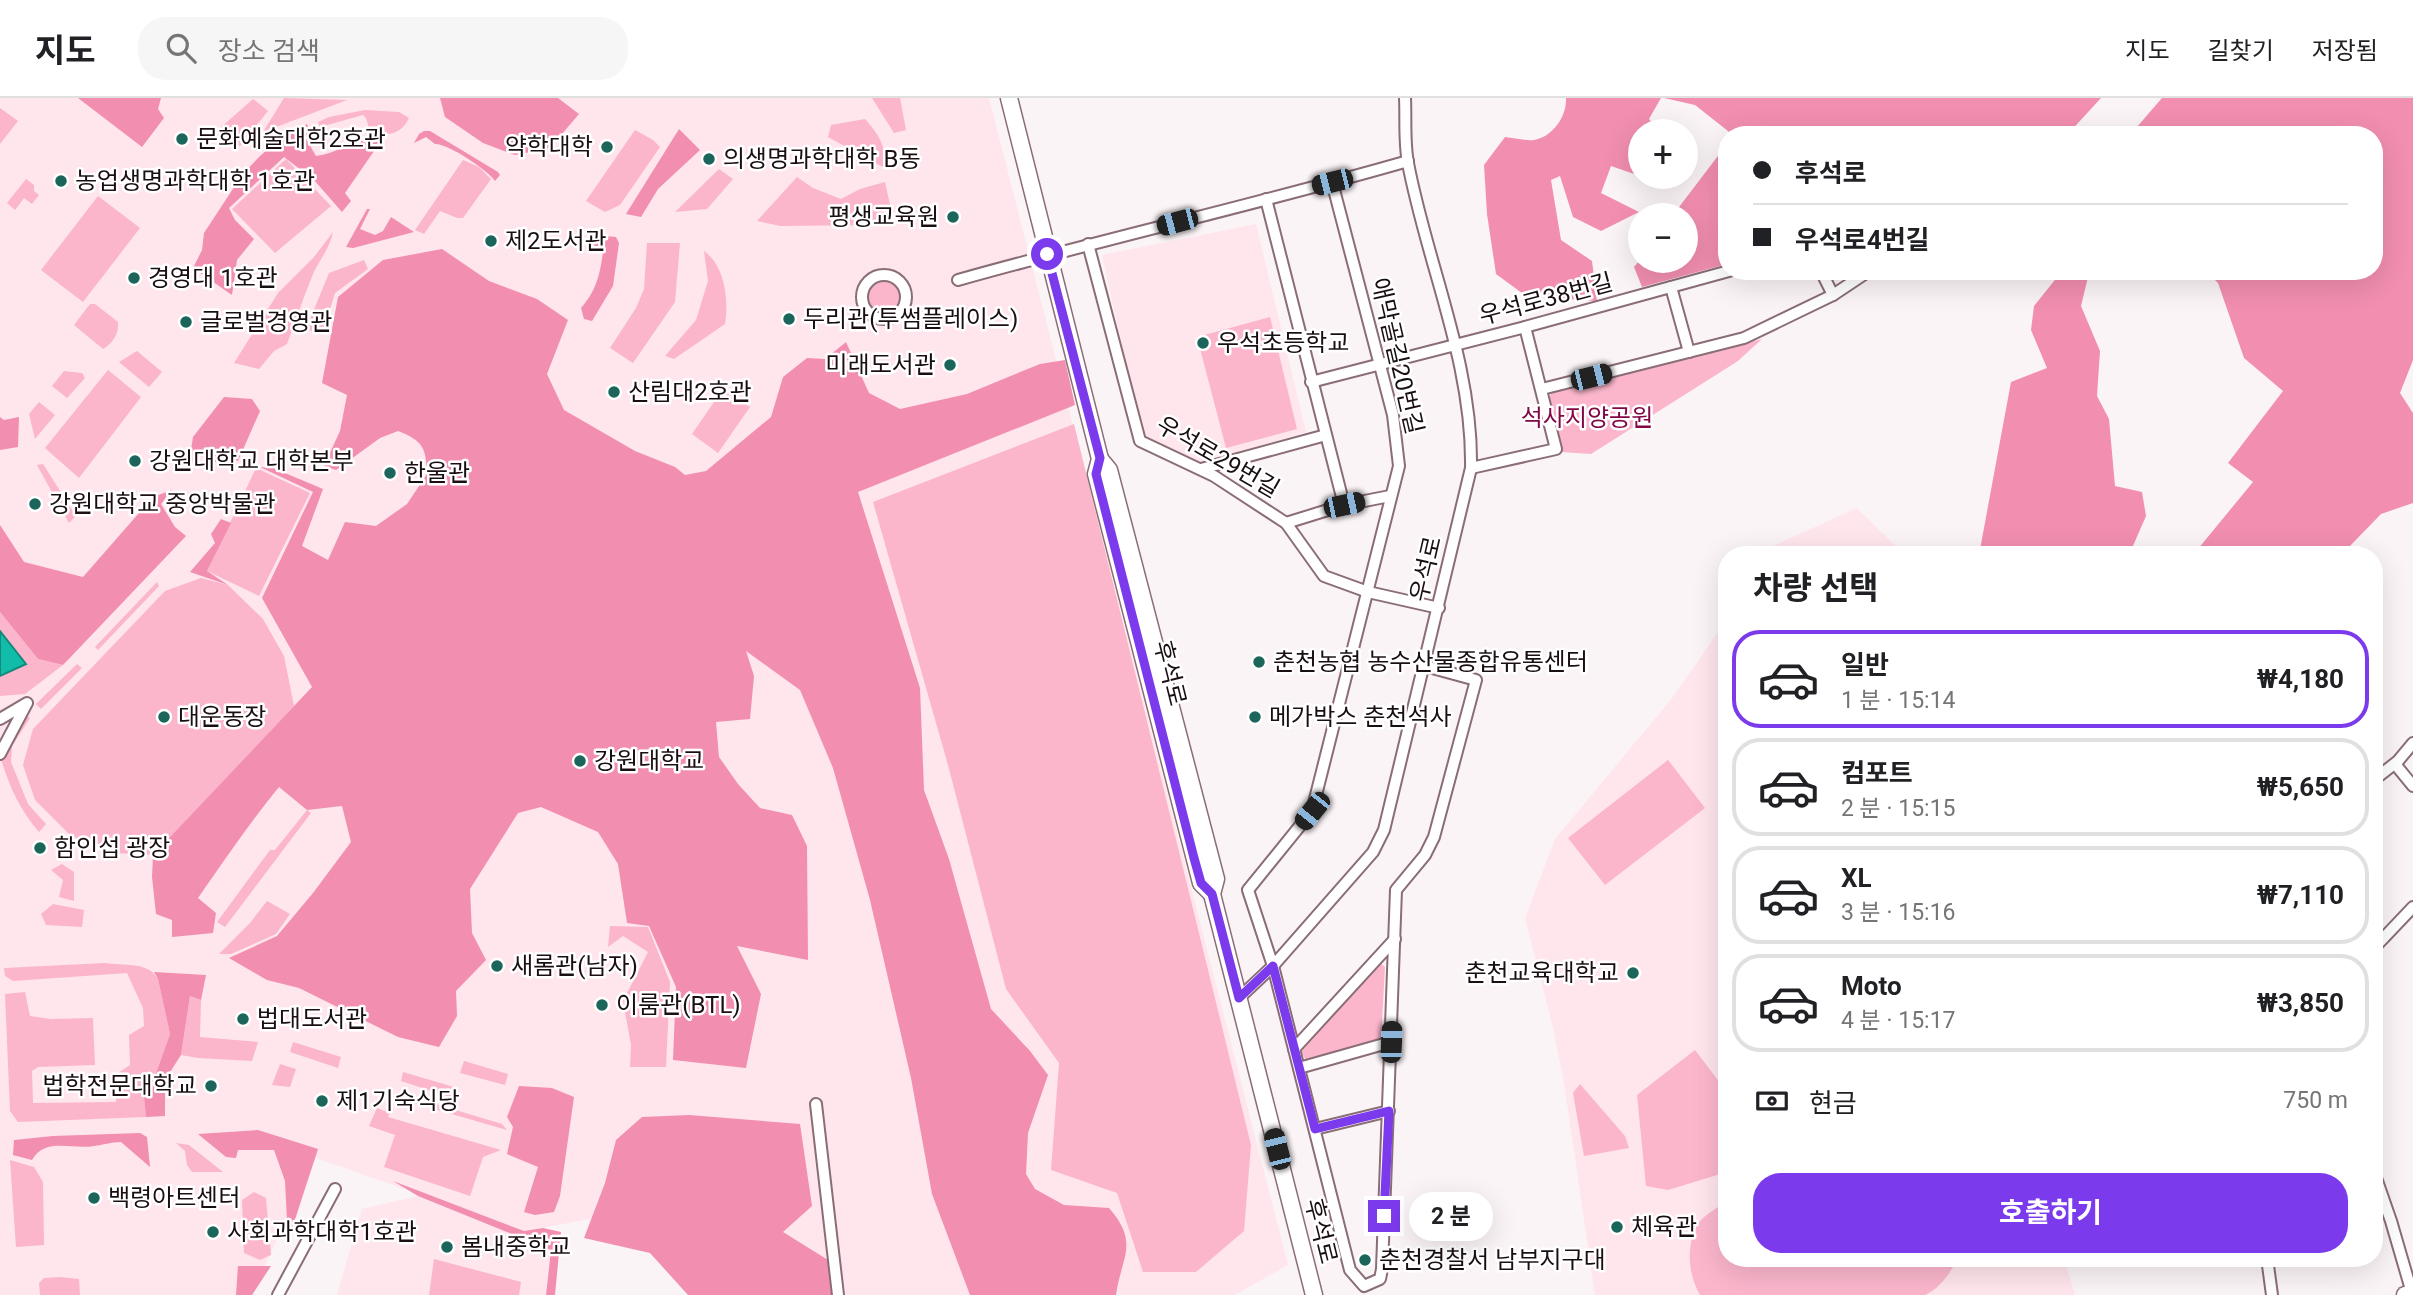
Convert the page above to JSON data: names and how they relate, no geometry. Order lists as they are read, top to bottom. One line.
{"streets":{"street":["우석로38번길","애막골길20번길","우석로29번길","우석로","후석로"]},"crossings":[["우석로38번길","애막골길20번길"],["우석로38번길","우석로"],["애막골길20번길","우석로29번길"],["애막골길20번길","우석로"],["우석로29번길","우석로"],["우석로","후석로"]],"parks":["석사지양공원"],"places":["문화예술대학2호관","약학대학","의생명과학대학 B동","농업생명과학대학 1호관","평생교육원","제2도서관","경영대 1호관","두리관(투썸플레이스)","글로벌경영관","우석초등학교","미래도서관","산림대2호관","강원대학교 대학본부","한울관","강원대학교 중앙박물관","춘천농협 농수산물종합유통센터","대운동장","메가박스 춘천석사","강원대학교","함인섭 광장","새롬관(남자)","춘천교육대학교","이룸관(BTL)","법대도서관","법학전문대학교","제1기숙식당","백령아트센터","체육관","사회과학대학1호관","봄내중학교","춘천경찰서 남부지구대"],"page":{"header":"지도","search":"장소 검색","nav":["지도","길찾기","저장됨"],"map_buttons":["+","−"],"banner":["후석로","우석로4번길"],"heading":"차량 선택","list":[{"name":"일반","note":"1 분 · 15:14","value":"₩4,180"},{"name":"컴포트","note":"2 분 · 15:15","value":"₩5,650"},{"name":"XL","note":"3 분 · 15:16","value":"₩7,110"},{"name":"Moto","note":"4 분 · 15:17","value":"₩3,850"}],"pay":["현금","750 m"],"buttons":"호출하기","bubble":"2 분"}}
